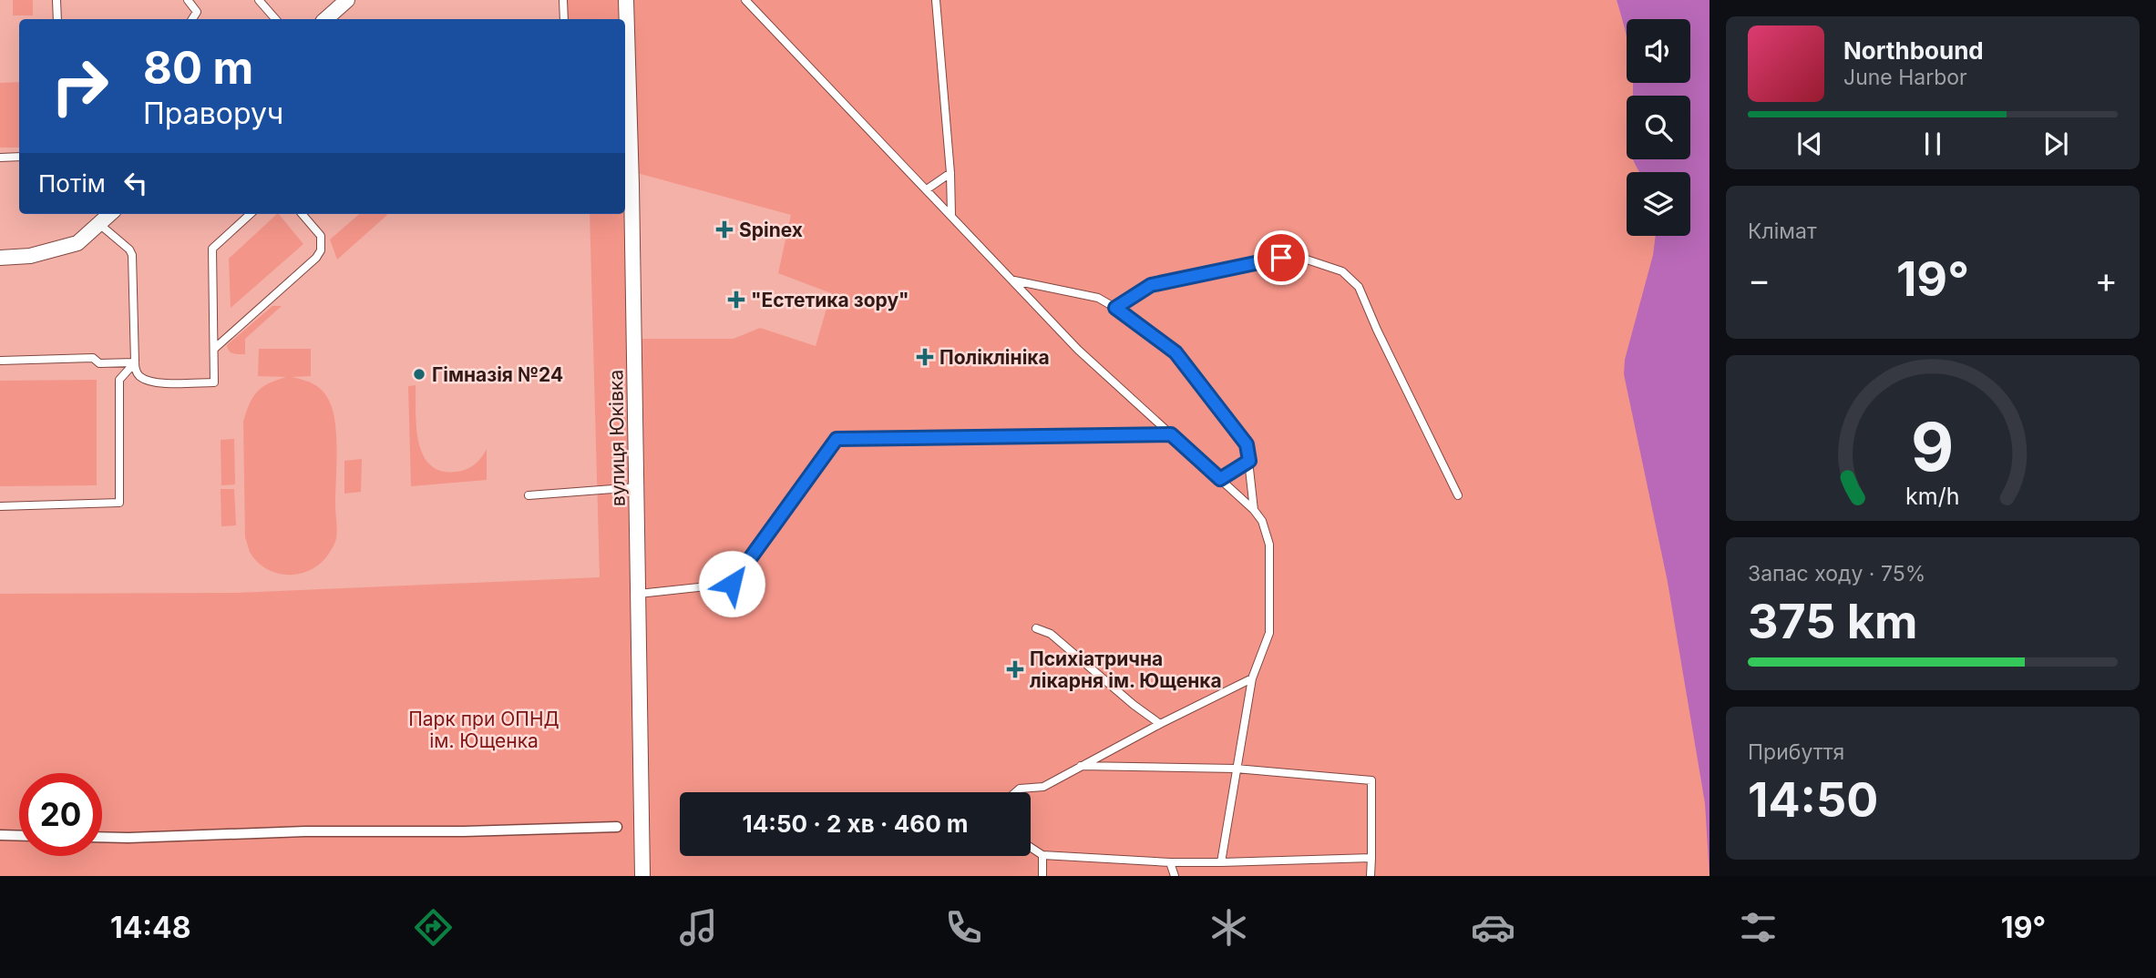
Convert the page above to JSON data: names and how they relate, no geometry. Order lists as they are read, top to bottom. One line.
{"streets":{"street":["вулиця Юківка"]},"parks":["Парк при ОПНД ім. Ющенка"],"places":{"health":["Spinex","\"Естетика зору\"","Поліклініка","Психіатрична лікарня ім. Ющенка"],"other":["Гімназія №24"]},"page":{"turn":["80 m","Праворуч"],"song":["Northbound","June Harbor"],"then":"Потім","tile":["Клімат",["Запас ходу · 75%","375 km"],["Прибуття","14:50"]],"heat":["−","19°","+"],"limit":"20","trip":"14:50 · 2 хв · 460 m","tabs":["14:48","19°"],"gauge":["9","km/h"]}}
